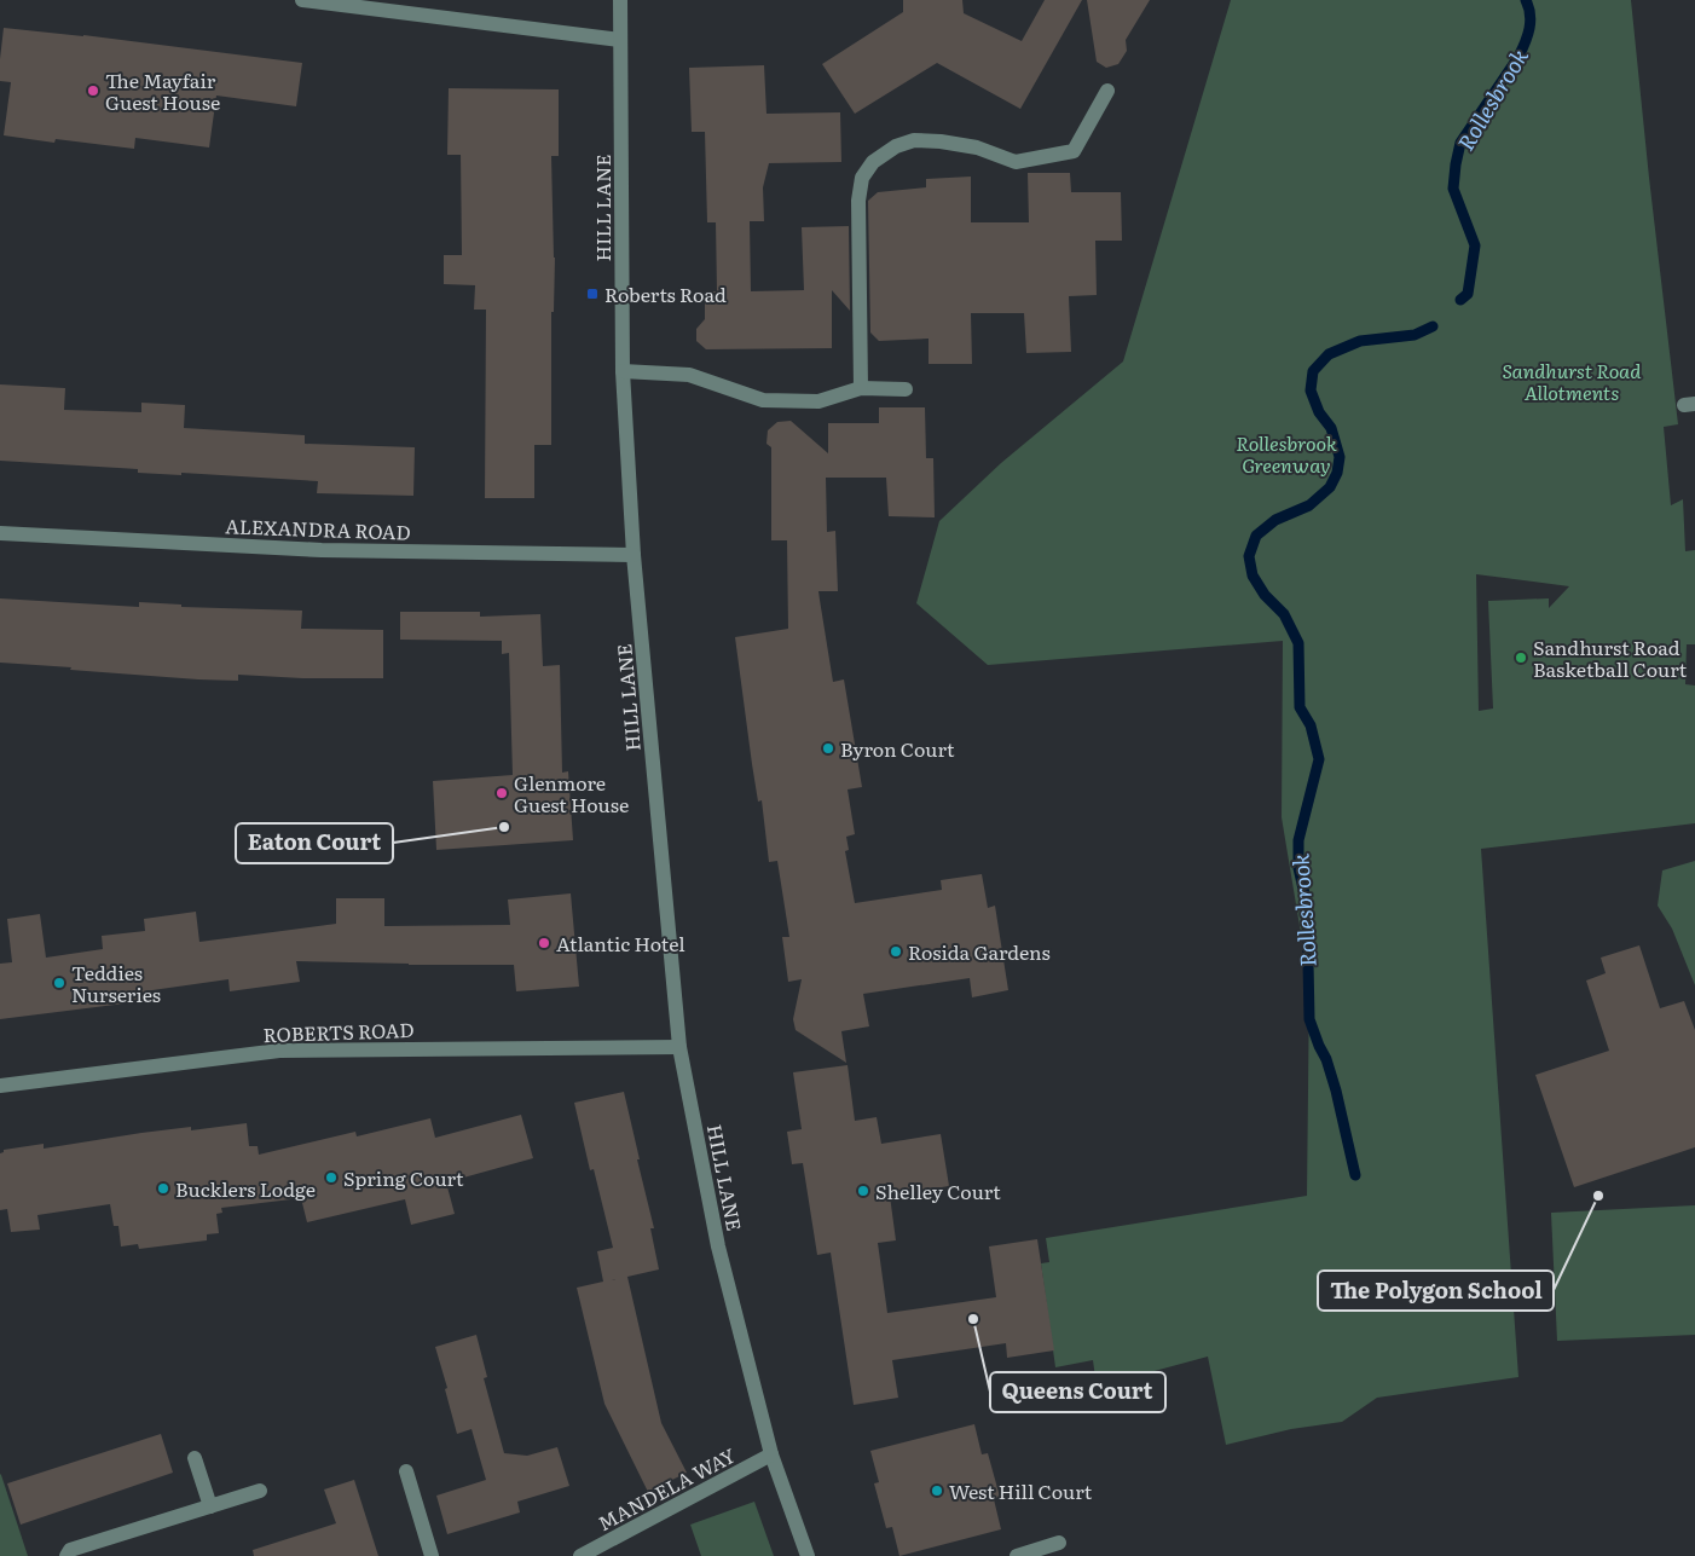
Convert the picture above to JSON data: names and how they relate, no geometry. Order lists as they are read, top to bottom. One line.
{"streets":{"street":["HILL LANE","ALEXANDRA ROAD","ROBERTS ROAD","MANDELA WAY"]},"crossings":[["HILL LANE","ALEXANDRA ROAD"],["HILL LANE","ROBERTS ROAD"],["HILL LANE","MANDELA WAY"]],"water":["Rollesbrook"],"parks":["Sandhurst Road Allotments","Rollesbrook Greenway"],"places":{"other":["The Mayfair Guest House","Sandhurst Road Basketball Court","Byron Court","Glenmore Guest House","Eaton Court","Atlantic Hotel","Rosida Gardens","Teddies Nurseries","Spring Court","Bucklers Lodge","Shelley Court","The Polygon School","Queens Court","West Hill Court"],"transit":["Roberts Road"]}}
